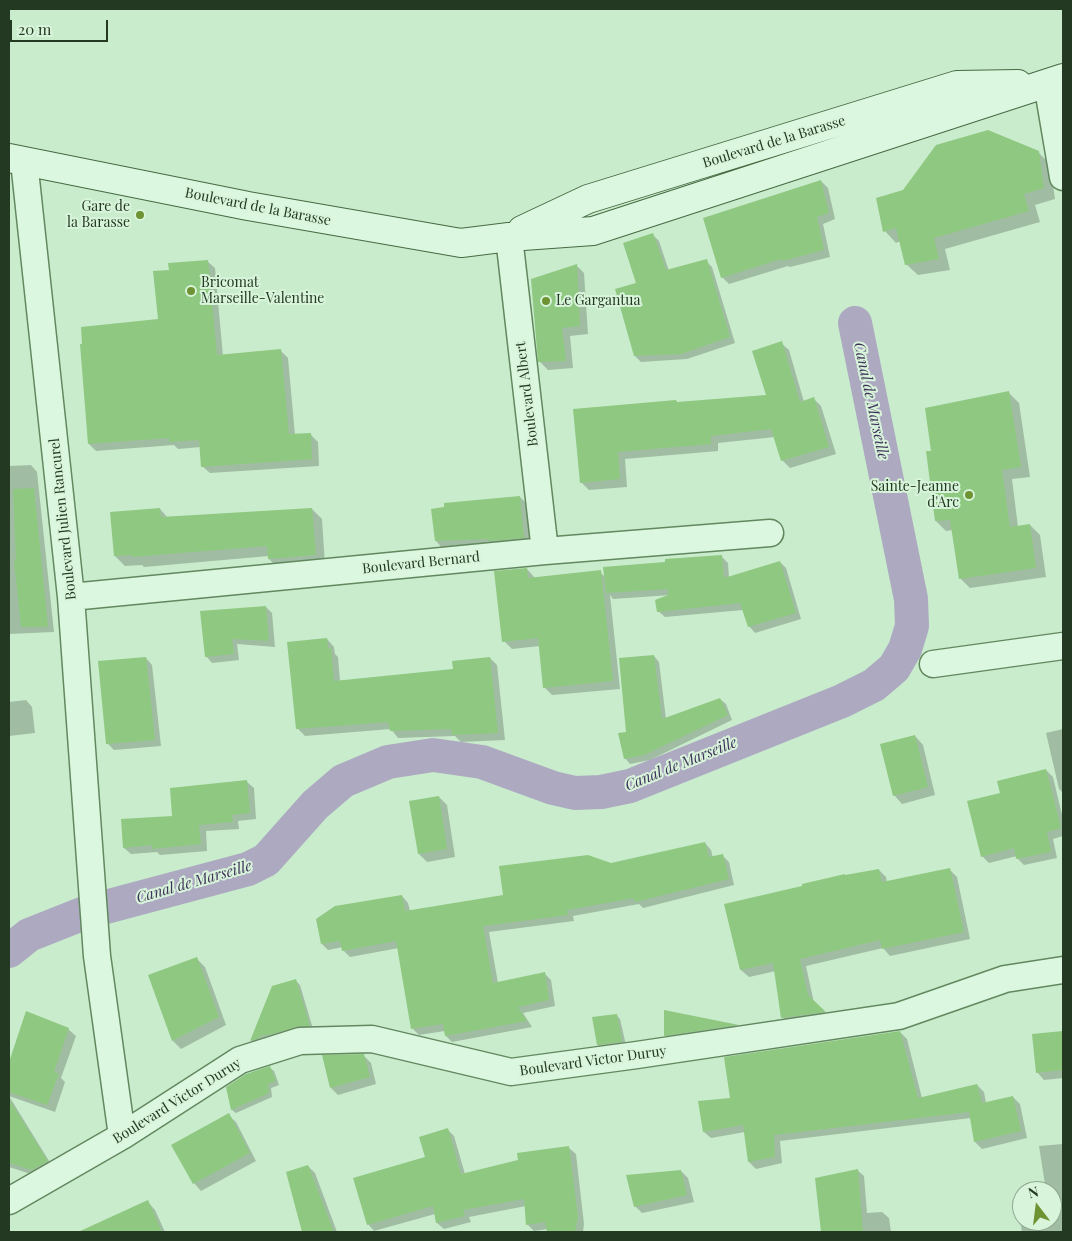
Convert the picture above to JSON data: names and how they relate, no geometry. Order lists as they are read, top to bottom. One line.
{"streets":{"main road":["Boulevard de la Barasse"],"street":["Boulevard Albert","Boulevard Julien Rancurel","Boulevard Bernard","Boulevard Victor Duruy"]},"crossings":[["Boulevard de la Barasse","Boulevard Albert"],["Boulevard de la Barasse","Boulevard Julien Rancurel"],["Boulevard Albert","Boulevard Bernard"],["Boulevard Julien Rancurel","Boulevard Bernard"],["Boulevard Julien Rancurel","Boulevard Victor Duruy"]],"water":["Canal de Marseille"],"places":["Gare de la Barasse","Bricomat Marseille-Valentine","Le Gargantua","Sainte-Jeanne d'Arc"],"scale_bar":"20 m","north":"top"}
